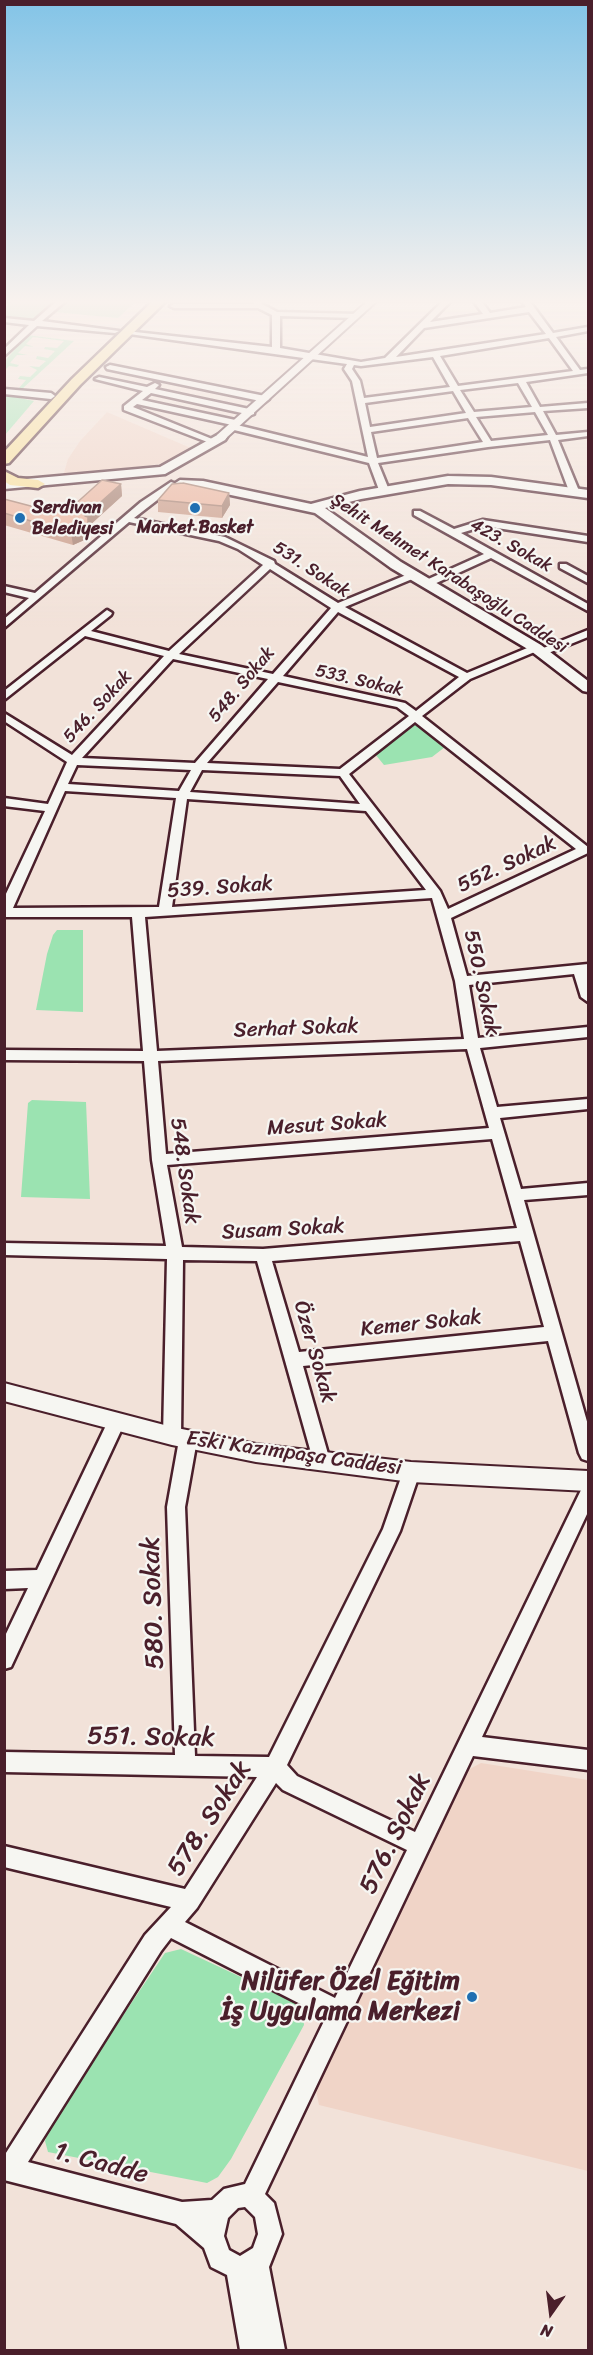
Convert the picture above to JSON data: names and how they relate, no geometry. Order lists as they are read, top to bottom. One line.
{"streets":{"main road":["Şehit Mehmet Karabaşoğlu Caddesi"],"street":["423. Sokak","531. Sokak","533. Sokak","548. Sokak","546. Sokak","552. Sokak","539. Sokak","550. Sokak","Serhat Sokak","Mesut Sokak","Susam Sokak","Kemer Sokak","Özer Sokak","Eski Kazımpaşa Caddesi","580. Sokak","551. Sokak","578. Sokak","576. Sokak","1. Cadde"]},"crossings":[["531. Sokak","548. Sokak"],["531. Sokak","546. Sokak"],["Şehit Mehmet Karabaşoğlu Caddesi","548. Sokak"],["533. Sokak","548. Sokak"],["533. Sokak","546. Sokak"],["533. Sokak","552. Sokak"],["548. Sokak","539. Sokak"],["548. Sokak","Serhat Sokak"],["548. Sokak","Mesut Sokak"],["548. Sokak","Susam Sokak"],["548. Sokak","Eski Kazımpaşa Caddesi"],["548. Sokak","580. Sokak"],["546. Sokak","539. Sokak"],["552. Sokak","550. Sokak"],["539. Sokak","550. Sokak"],["550. Sokak","Serhat Sokak"],["550. Sokak","Mesut Sokak"],["550. Sokak","Susam Sokak"],["550. Sokak","Kemer Sokak"],["Susam Sokak","Özer Sokak"],["Kemer Sokak","Özer Sokak"],["Özer Sokak","Eski Kazımpaşa Caddesi"],["Eski Kazımpaşa Caddesi","580. Sokak"],["Eski Kazımpaşa Caddesi","578. Sokak"],["580. Sokak","551. Sokak"],["551. Sokak","578. Sokak"],["578. Sokak","1. Cadde"]],"places":["Market Basket","Serdivan Belediyesi","Nilüfer Özel Eğitim İş Uygulama Merkezi"],"north":"bottom"}
